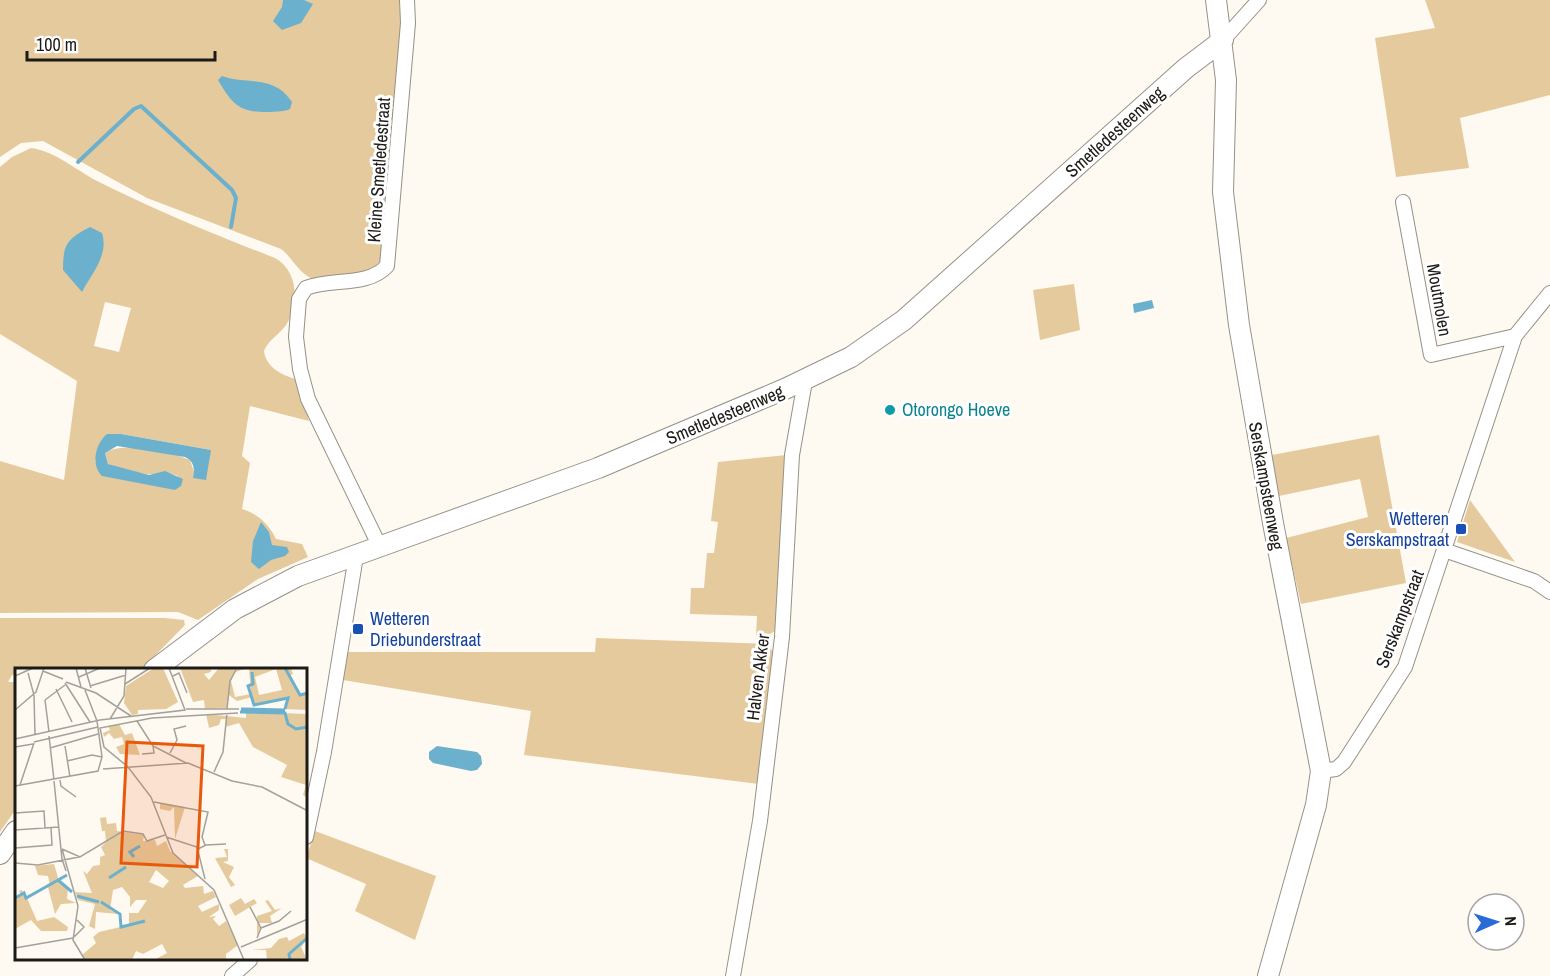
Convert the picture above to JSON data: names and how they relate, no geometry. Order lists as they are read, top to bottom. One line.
{"streets":{"street":["Smetledesteenweg","Kleine Smetledestraat","Moutmolen","Serskampsteenweg","Serskampstraat","Halven Akker"]},"crossings":[["Smetledesteenweg","Kleine Smetledestraat"],["Smetledesteenweg","Serskampsteenweg"],["Smetledesteenweg","Halven Akker"],["Moutmolen","Serskampstraat"],["Serskampsteenweg","Serskampstraat"]],"places":{"other":["Otorongo Hoeve"],"transit":["Wetteren Serskampstraat","Wetteren Driebunderstraat"]},"scale_bar":"100 m","north":"right"}
